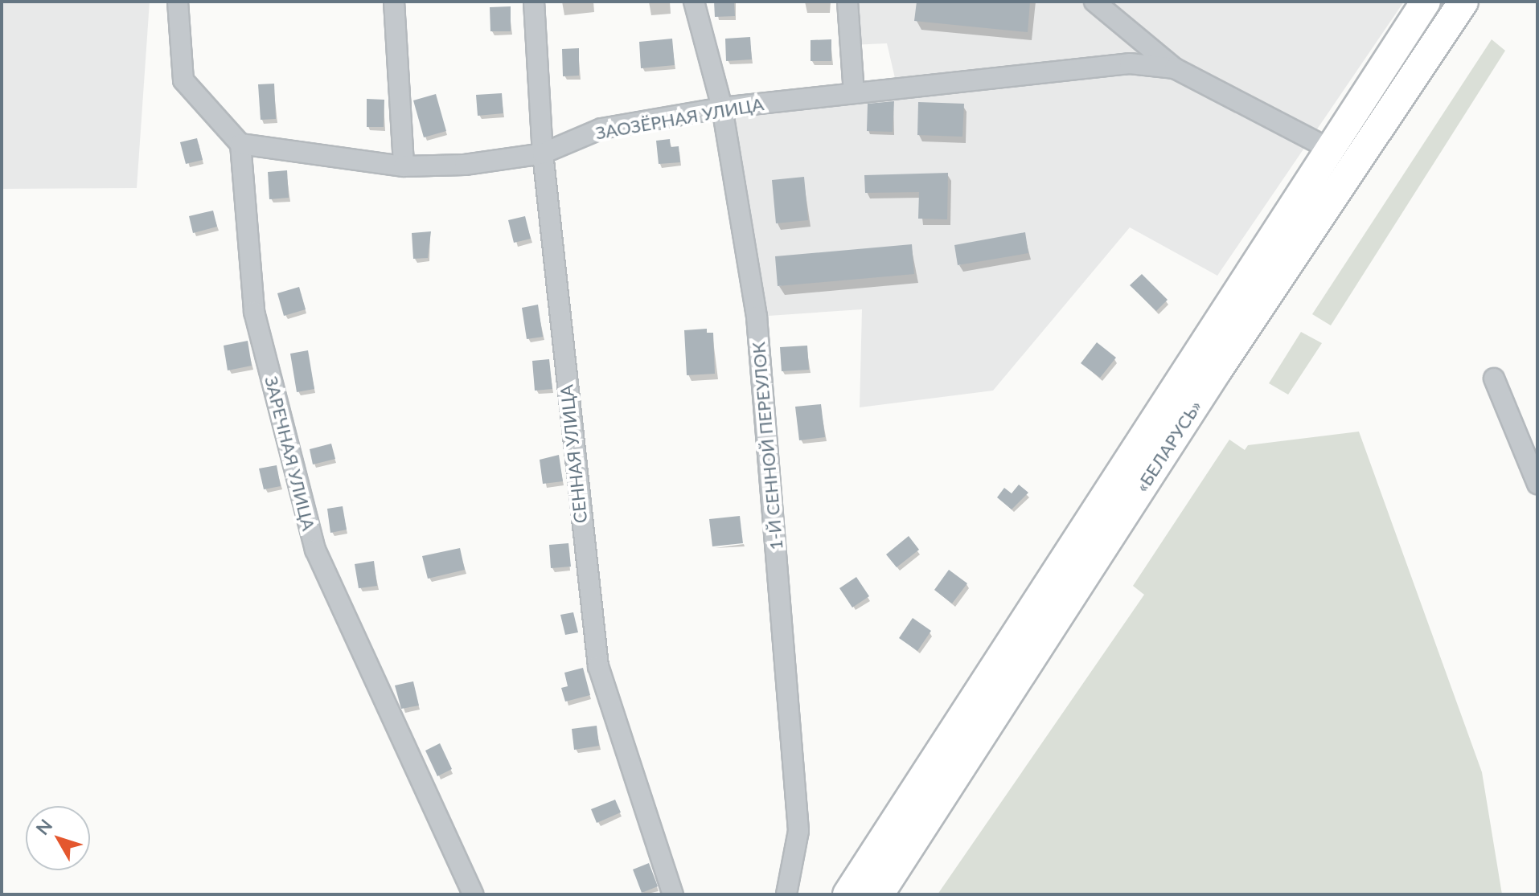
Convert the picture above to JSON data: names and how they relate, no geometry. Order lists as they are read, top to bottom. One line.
{"streets":{"highway":["«БЕЛАРУСЬ»"],"street":["ЗАОЗЁРНАЯ УЛИЦА","1-Й СЕННОЙ ПЕРЕУЛОК","ЗАРЕЧНАЯ УЛИЦА","СЕННАЯ УЛИЦА"]},"crossings":[["ЗАОЗЁРНАЯ УЛИЦА","1-Й СЕННОЙ ПЕРЕУЛОК"],["ЗАОЗЁРНАЯ УЛИЦА","«БЕЛАРУСЬ»"],["ЗАОЗЁРНАЯ УЛИЦА","ЗАРЕЧНАЯ УЛИЦА"],["ЗАОЗЁРНАЯ УЛИЦА","СЕННАЯ УЛИЦА"]],"north":"top left"}
